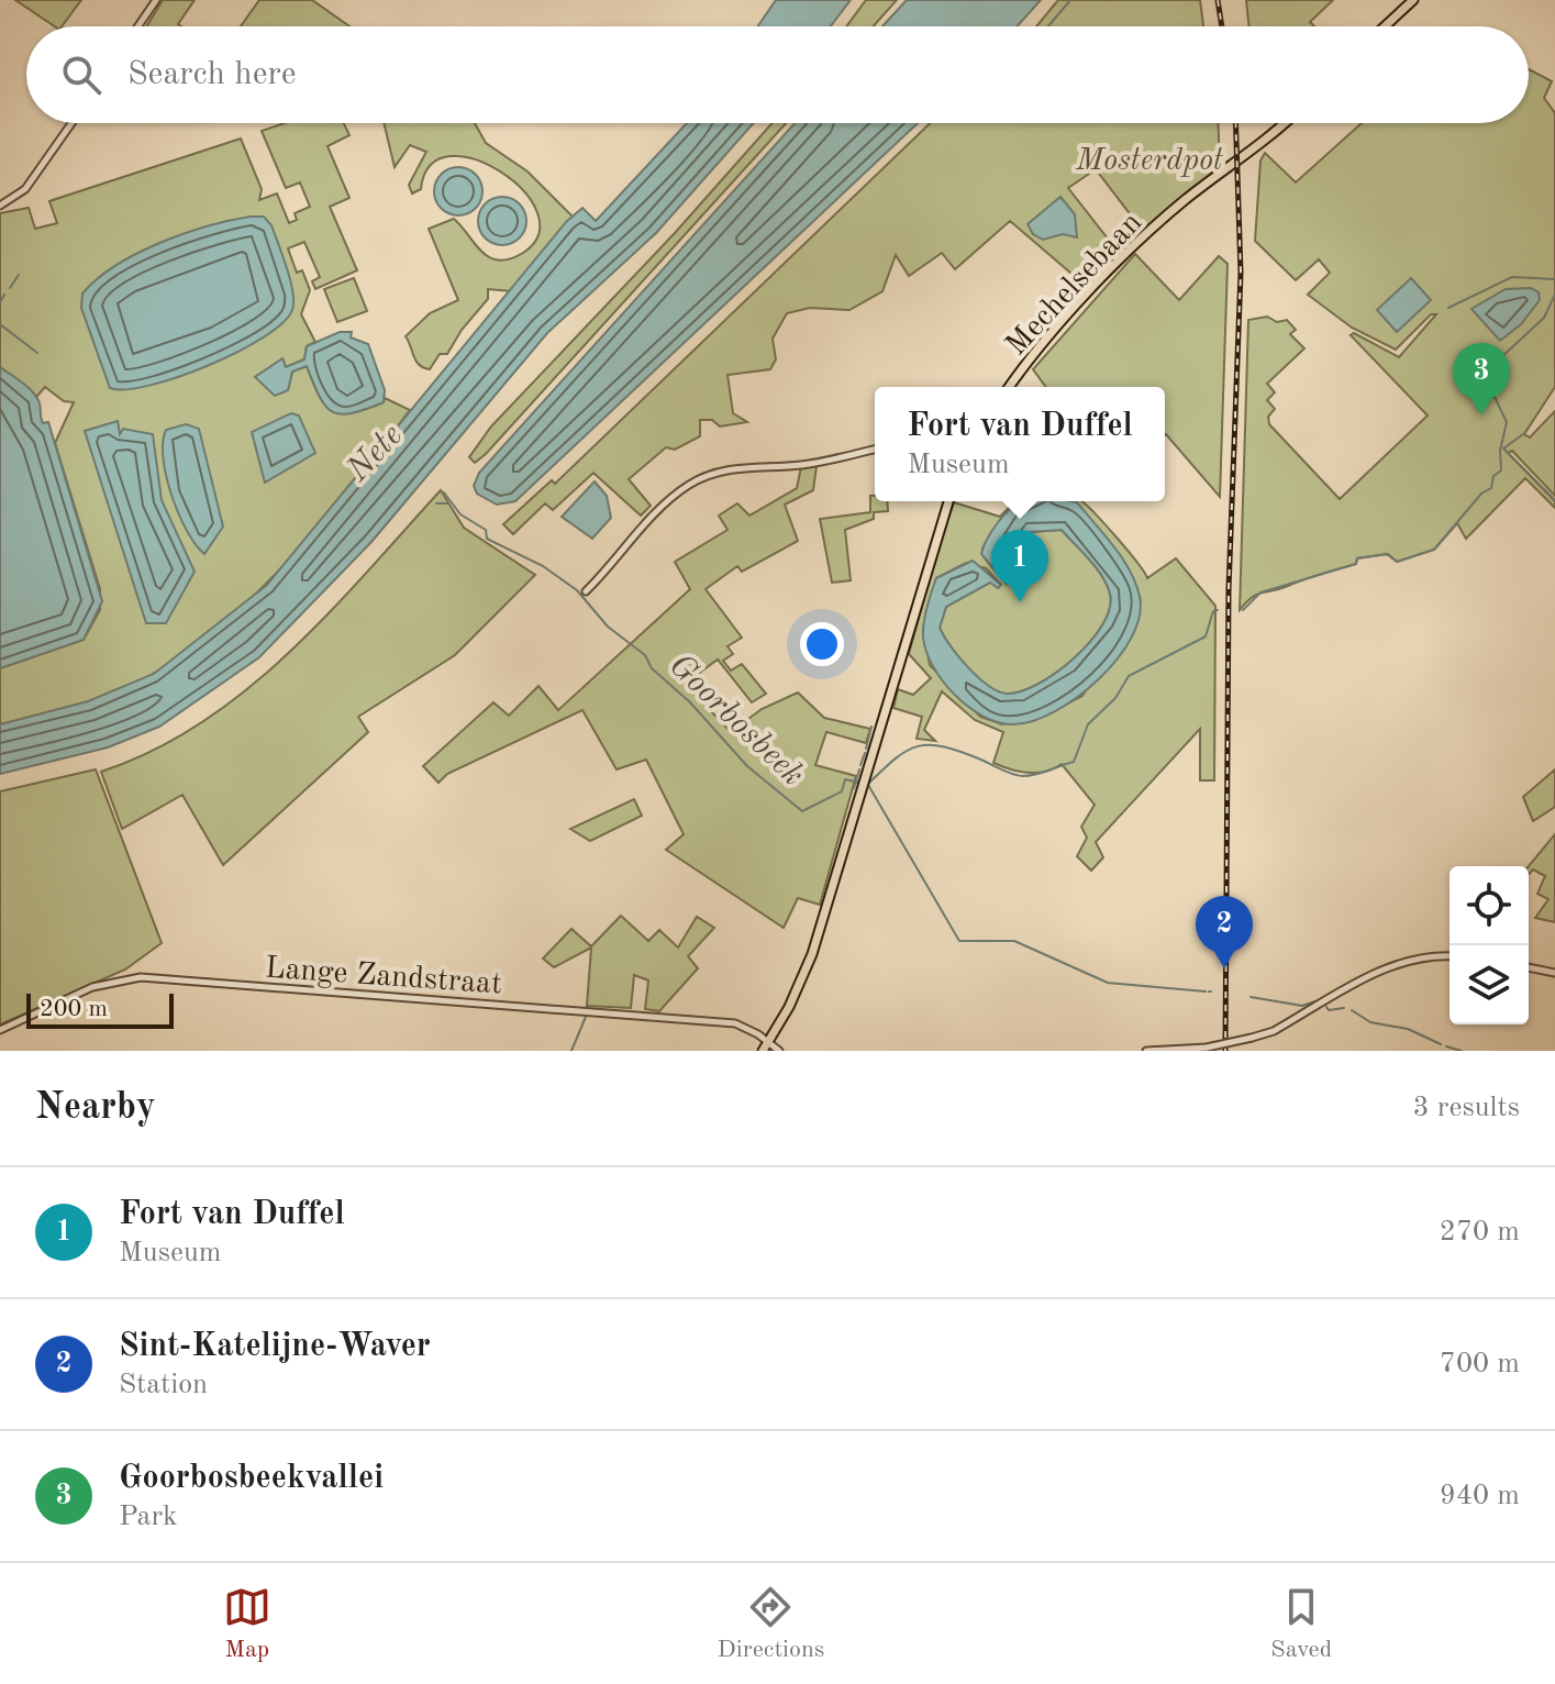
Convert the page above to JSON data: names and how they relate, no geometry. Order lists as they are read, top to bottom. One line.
{"streets":{"main road":["Mechelsebaan"],"street":["Lange Zandstraat"]},"water":["Nete","Goorbosbeek"],"parks":["Mosterdpot"],"scale_bar":"200 m","page":{"search":"Search here","pins":["3","1","2"],"popup":["Fort van Duffel","Museum"],"scale":"200 m","heading":["Nearby","3 results"],"list":[{"mark":"1","name":"Fort van Duffel","note":"Museum","value":"270 m"},{"mark":"2","name":"Sint-Katelijne-Waver","note":"Station","value":"700 m"},{"mark":"3","name":"Goorbosbeekvallei","note":"Park","value":"940 m"}],"nav":["Map","Directions","Saved"]}}
